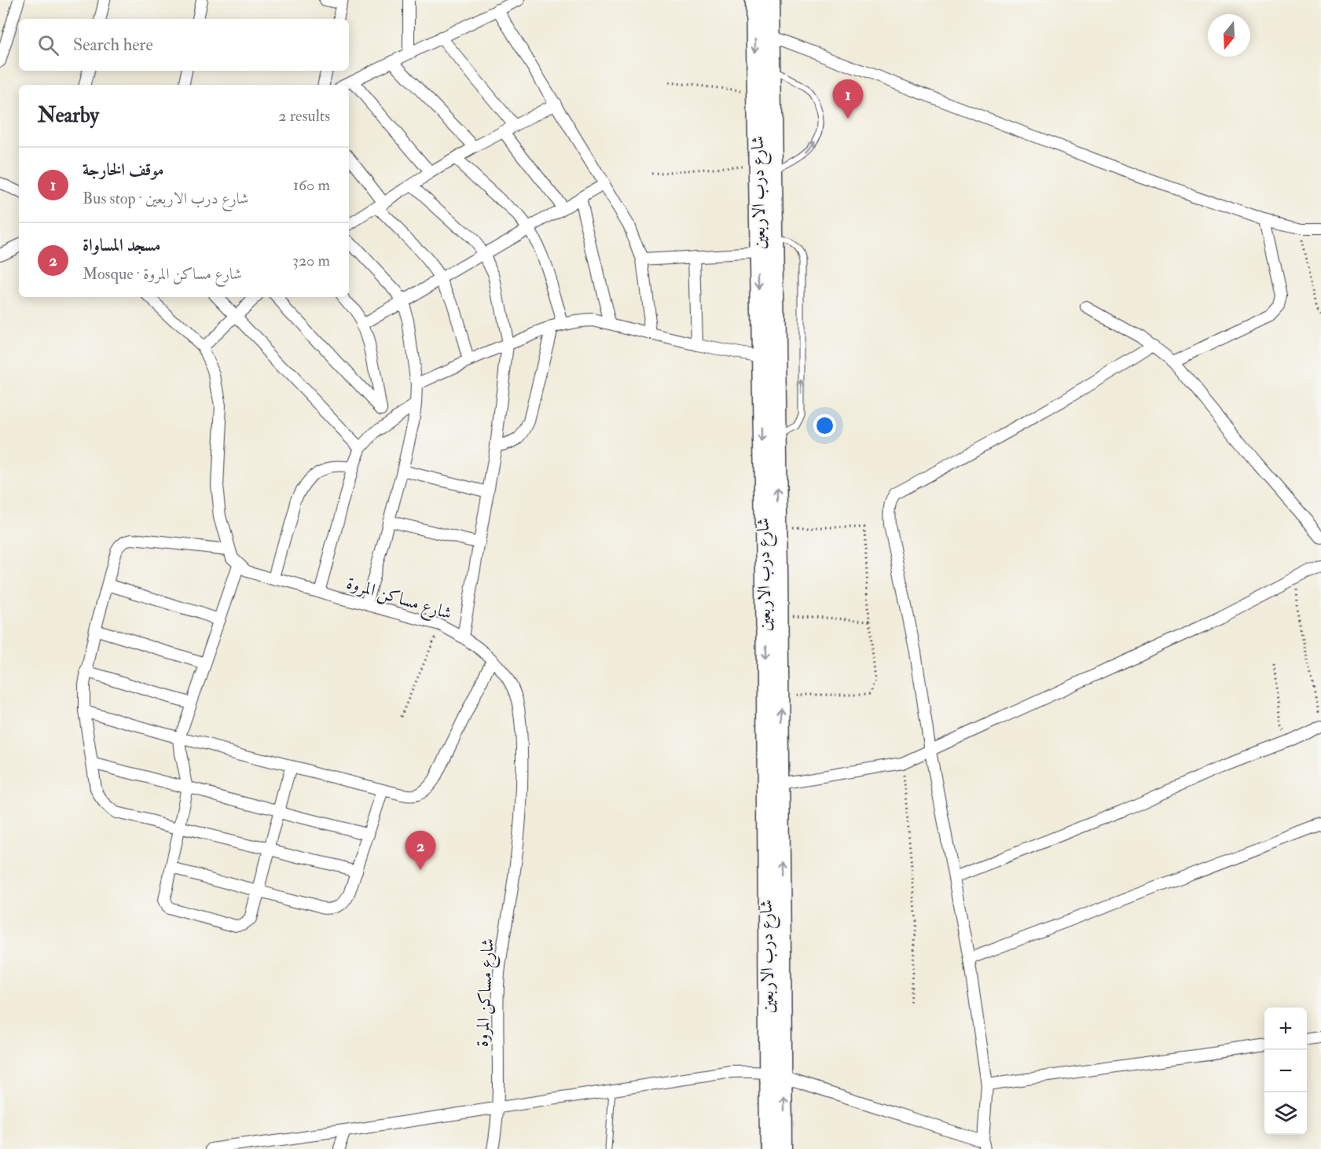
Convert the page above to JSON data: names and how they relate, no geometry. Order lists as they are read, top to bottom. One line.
{"streets":{"highway":["شارع درب الاربعين"],"street":["شارع مساكن المروة"]},"north":"bottom","page":{"search":"Search here","pins":["1","2"],"heading":["Nearby","2 results"],"list":[{"mark":"1","name":"موقف الخارجة","note":"Bus stop · شارع درب الاربعين","value":"160 m"},{"mark":"2","name":"مسجد المساواة","note":"Mosque · شارع مساكن المروة","value":"320 m"}],"map_buttons":["+","−"]}}
